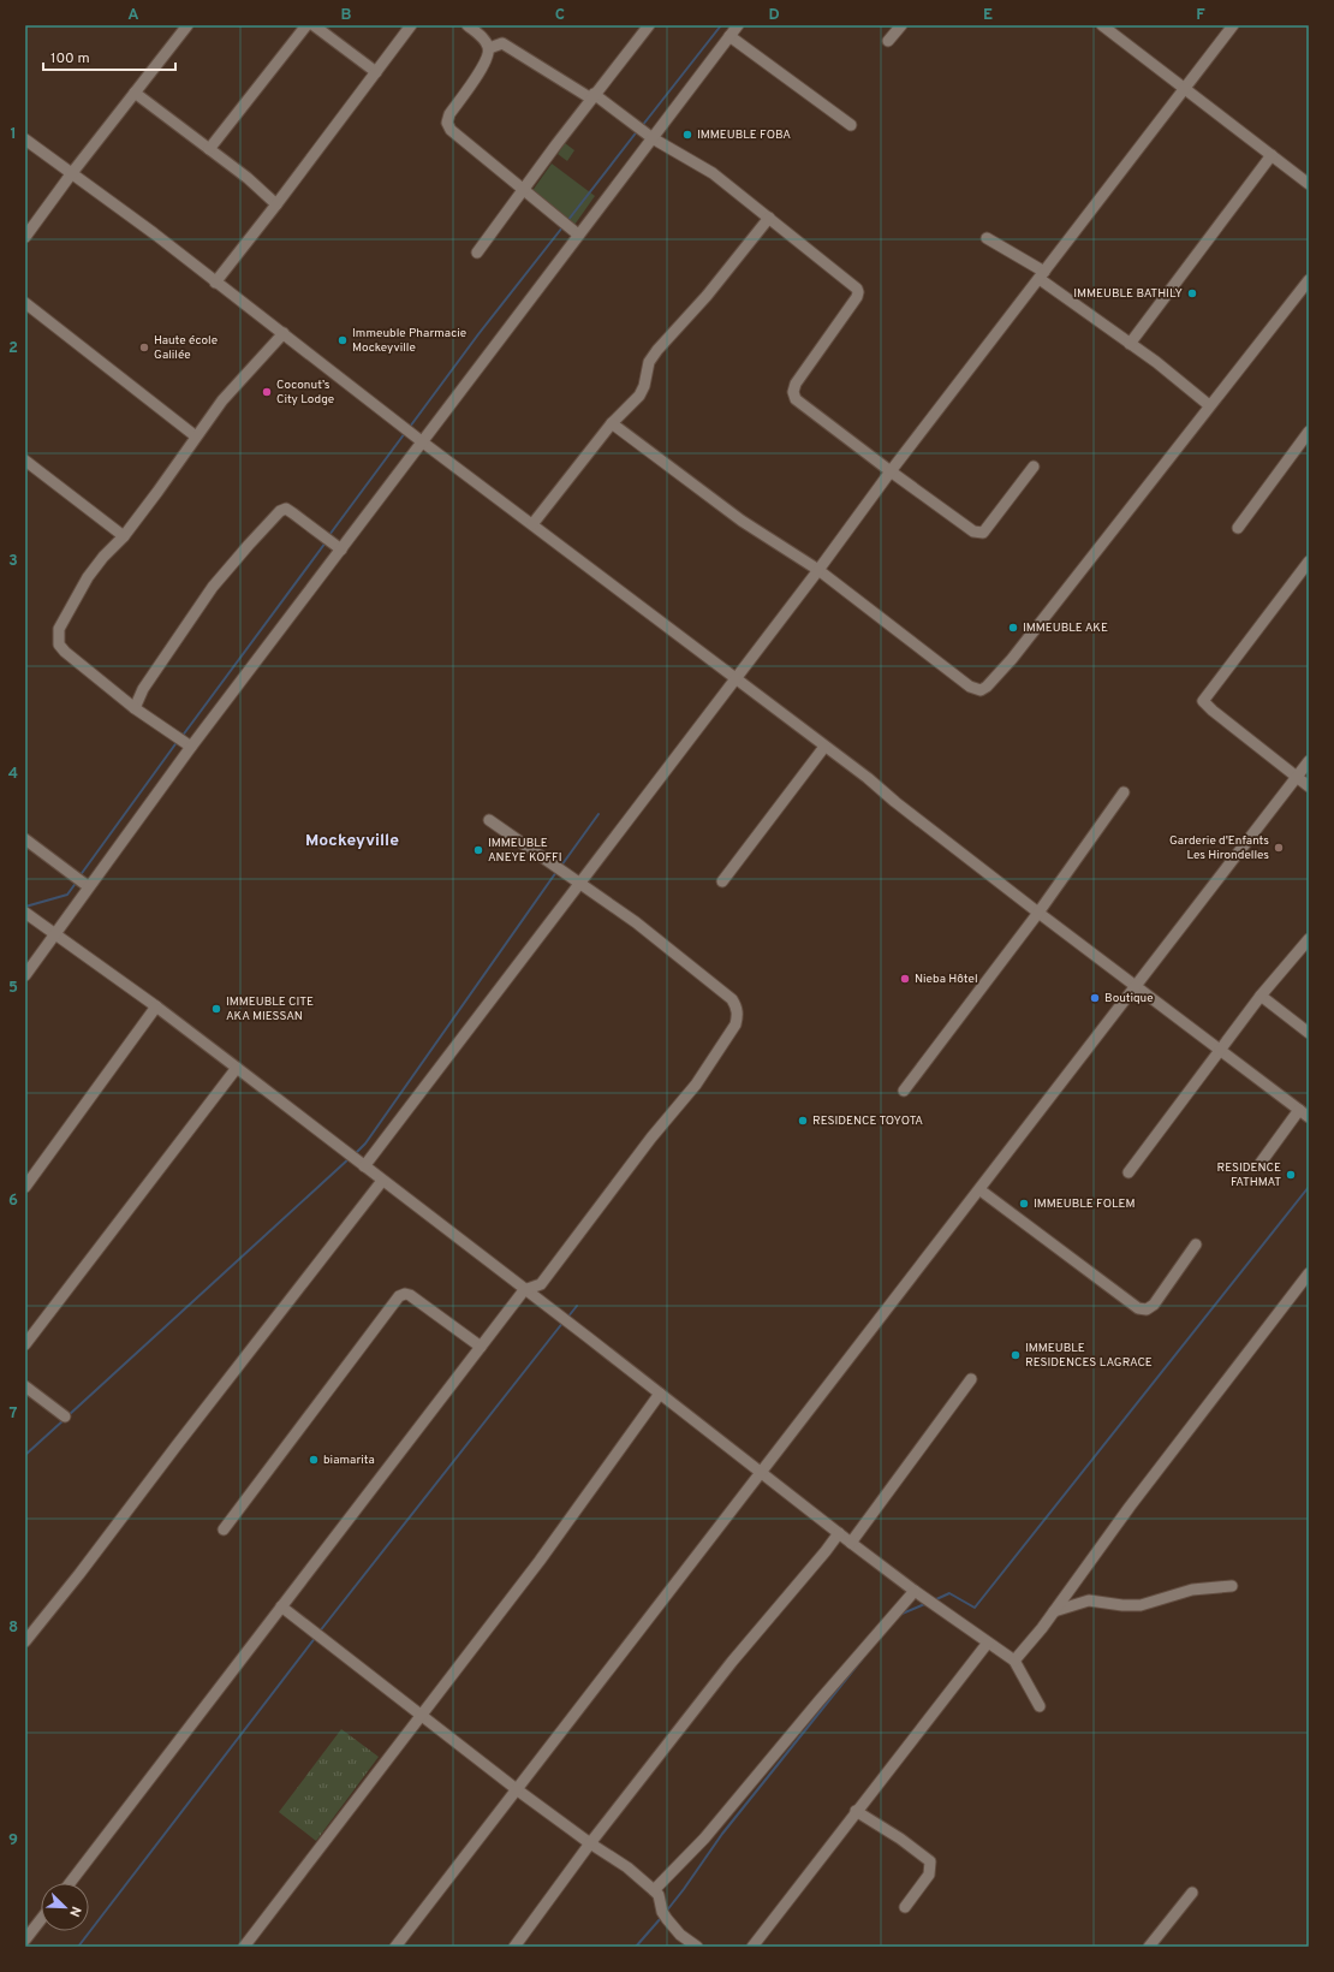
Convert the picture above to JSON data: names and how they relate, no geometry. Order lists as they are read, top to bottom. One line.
{"districts":["Mockeyville"],"places":["IMMEUBLE FOBA","IMMEUBLE BATHILY","Immeuble Pharmacie Mockeyville","Haute école Galilée","Coconut’s City Lodge","IMMEUBLE AKE","Garderie d'Enfants Les Hirondelles","IMMEUBLE ANEYE KOFFI","Nieba Hôtel","Boutique","IMMEUBLE CITE AKA MIESSAN","RESIDENCE TOYOTA","RESIDENCE FATHMAT","IMMEUBLE FOLEM","IMMEUBLE RESIDENCES LAGRACE","biamarita"],"scale_bar":"100 m","north":"bottom right","grid":{"columns":["A","B","C","D","E","F"],"rows":["1","2","3","4","5","6","7","8","9"]}}
